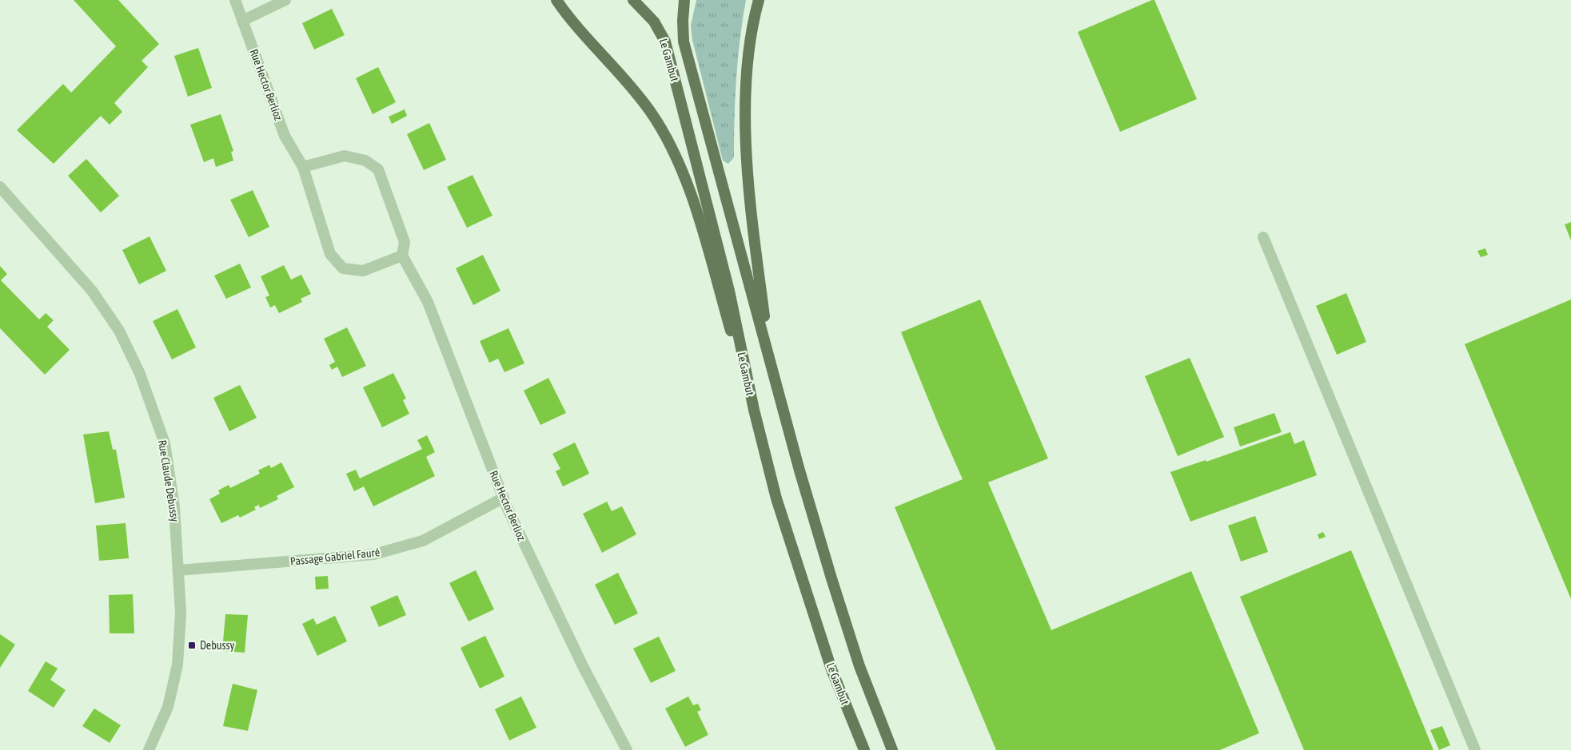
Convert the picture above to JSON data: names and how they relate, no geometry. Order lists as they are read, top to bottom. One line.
{"streets":{"main road":["Le Gambut"],"street":["Rue Hector Berlioz","Rue Claude Debussy","Passage Gabriel Fauré"]},"crossings":[["Rue Hector Berlioz","Passage Gabriel Fauré"],["Rue Claude Debussy","Passage Gabriel Fauré"]],"places":{"transit":["Debussy"]}}
